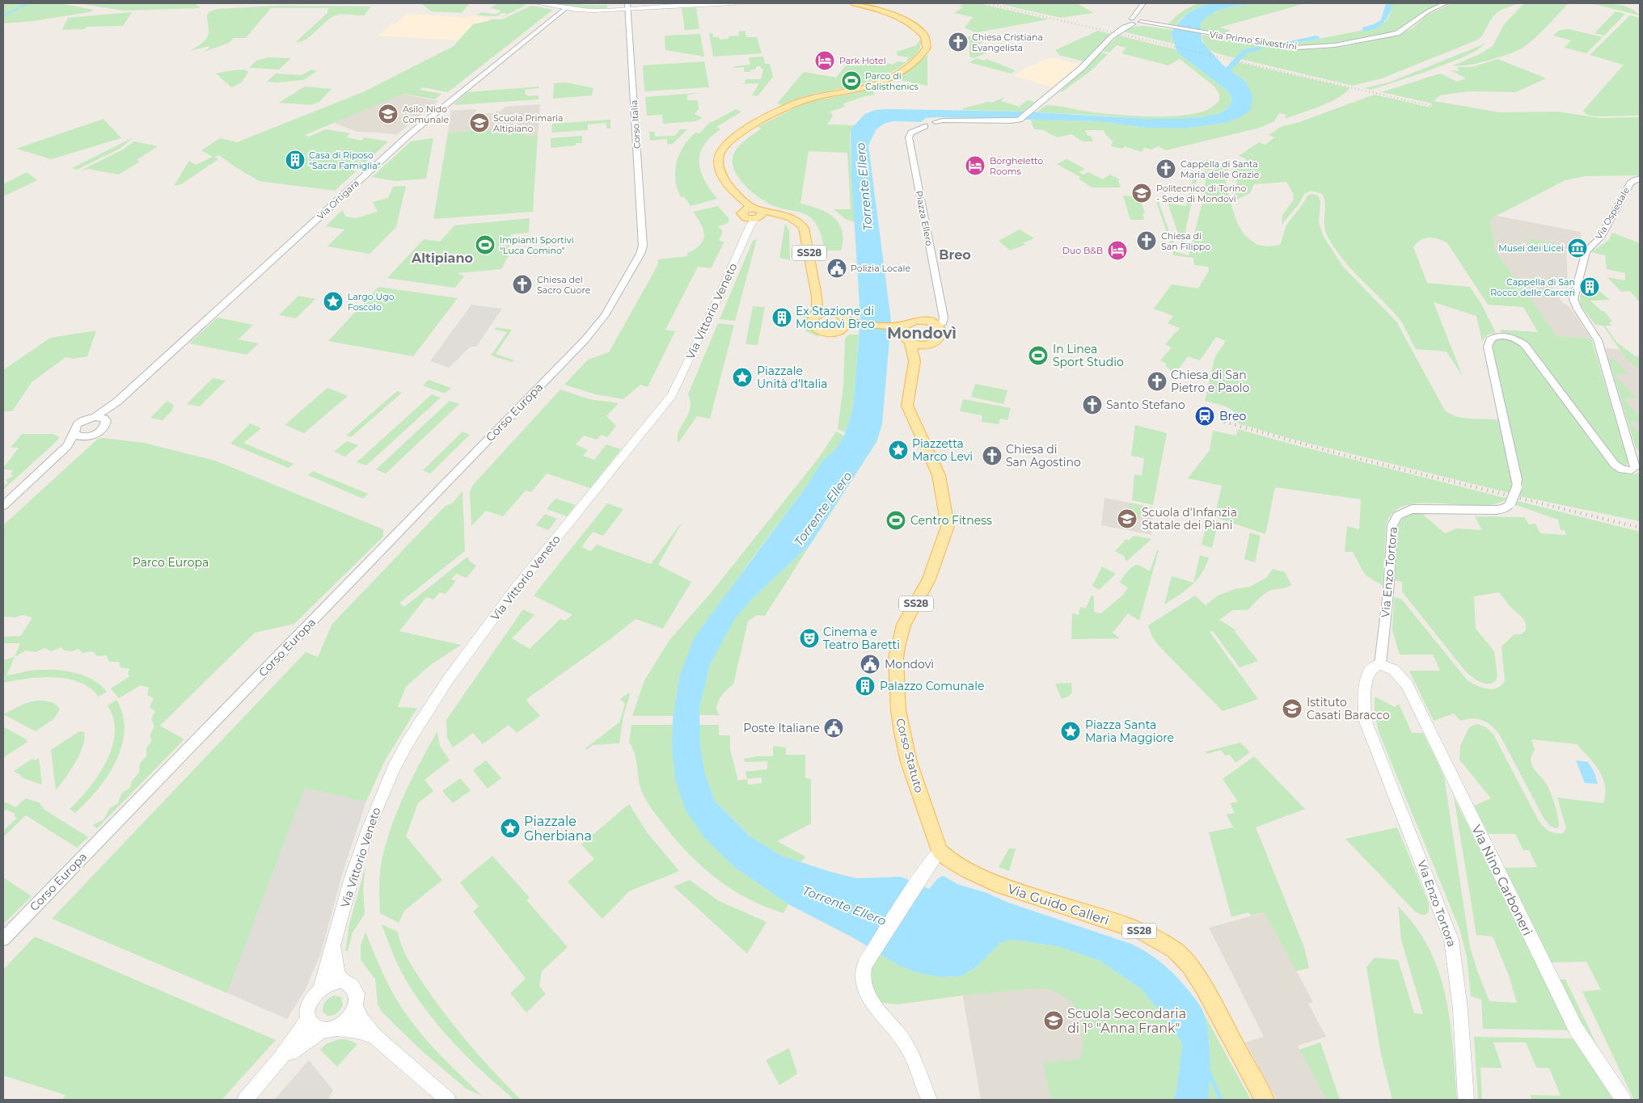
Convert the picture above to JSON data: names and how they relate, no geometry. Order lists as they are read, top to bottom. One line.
{"streets":{"main road":["Piazza Ellero","SS28","Via Vittorio Veneto","Via Enzo Tortora","Corso Statuto","Via Nino Carboneri","Via Guido Calleri"],"street":["Via Primo Silvestrini","Corso Italia","Via Ortigara","Via Ospedale","Corso Europa"]},"crossings":[["Via Primo Silvestrini","Piazza Ellero"],["Corso Italia","Corso Europa"],["Via Ospedale","Via Enzo Tortora"],["Piazza Ellero","Corso Statuto"],["SS28","Via Vittorio Veneto"],["Via Enzo Tortora","Via Nino Carboneri"],["Corso Statuto","Via Guido Calleri"]],"districts":["Breo","Altipiano","Mondovì"],"water":["Torrente Ellero"],"parks":["Parco Europa"],"places":{"church":["Chiesa Cristiana Evangelista","Cappella di Santa Maria delle Grazie","Chiesa di San Filippo","Chiesa del Sacro Cuore","Chiesa di San Pietro e Paolo","Santo Stefano","Chiesa di San Agostino"],"hotel":["Park Hotel","Borgheletto Rooms","Duo B&B"],"sports":["Parco di Calisthenics","Impianti Sportivi \"Luca Comino\"","In Linea Sport Studio","Centro Fitness"],"school or university":["Asilo Nido Comunale","Scuola Primaria Altipiano","Politecnico di Torino - Sede di Mondovì","Scuola d'Infanzia Statale dei Piani","Istituto Casati Baracco","Scuola Secondaria di 1° \"Anna Frank\""],"building":["Casa di Riposo \"Sacra Famiglia\"","Cappella di San Rocco delle Carceri","Ex Stazione di Mondovì Breo","Palazzo Comunale"],"museum":["Musei dei Licei"],"public building":["Polizia Locale","Mondovì","Poste Italiane"],"place":["Largo Ugo Foscolo","Piazzale Unità d'Italia","Piazzetta Marco Levi","Piazza Santa Maria Maggiore","Piazzale Gherbiana"],"station":["Breo"],"theatre":["Cinema e Teatro Baretti"]}}
